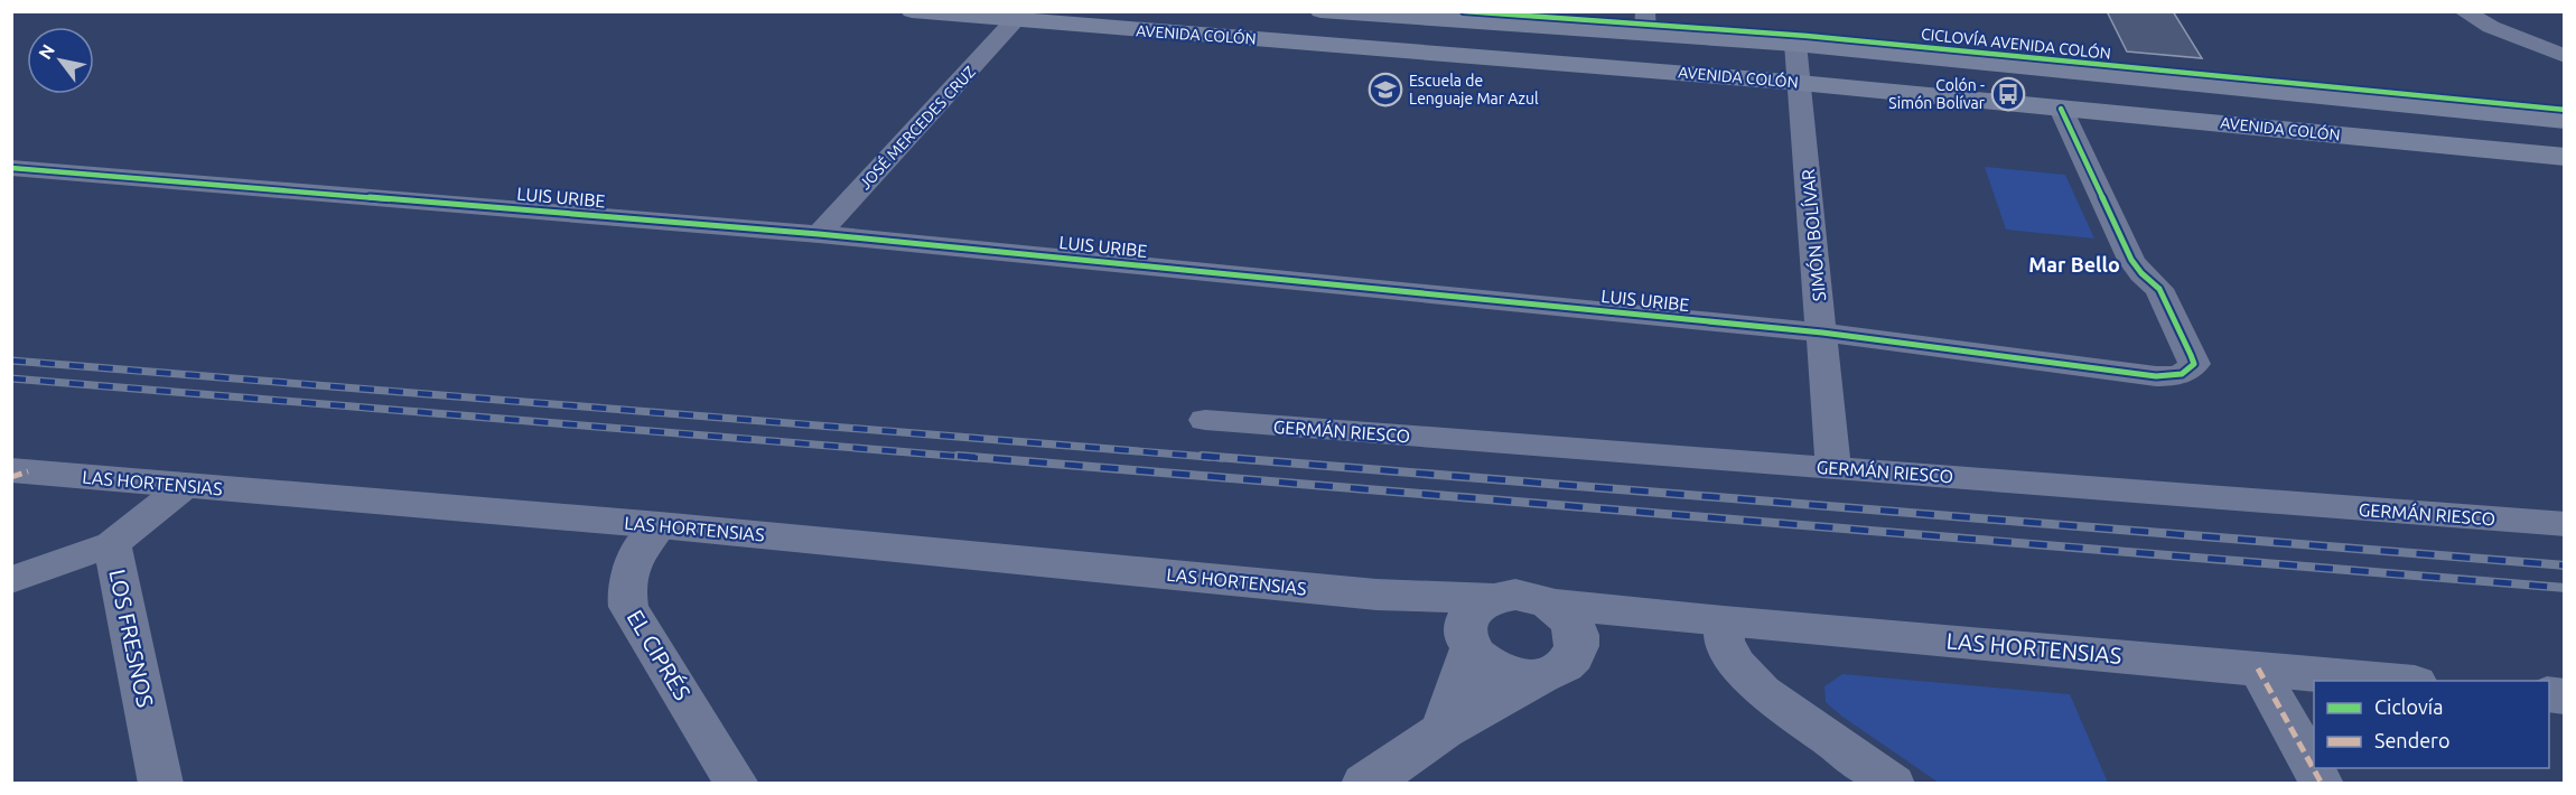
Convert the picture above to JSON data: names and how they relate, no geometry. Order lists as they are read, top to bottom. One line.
{"streets":{"main road":["AVENIDA COLÓN"],"street":["JOSÉ MERCEDES CRUZ","LUIS URIBE","SIMÓN BOLÍVAR","GERMÁN RIESCO","LAS HORTENSIAS","LOS FRESNOS","EL CIPRÉS"],"cycle path":["CICLOVÍA AVENIDA COLÓN"]},"crossings":[["AVENIDA COLÓN","JOSÉ MERCEDES CRUZ"],["AVENIDA COLÓN","LUIS URIBE"],["AVENIDA COLÓN","SIMÓN BOLÍVAR"],["JOSÉ MERCEDES CRUZ","LUIS URIBE"],["LUIS URIBE","SIMÓN BOLÍVAR"],["SIMÓN BOLÍVAR","GERMÁN RIESCO"],["LAS HORTENSIAS","LOS FRESNOS"],["LAS HORTENSIAS","EL CIPRÉS"]],"districts":["Mar Bello"],"places":{"school or university":["Escuela de Lenguaje Mar Azul"],"bus stop":["Colón - Simón Bolívar"]},"legend":["Ciclovía","Sendero"],"north":"top left"}
